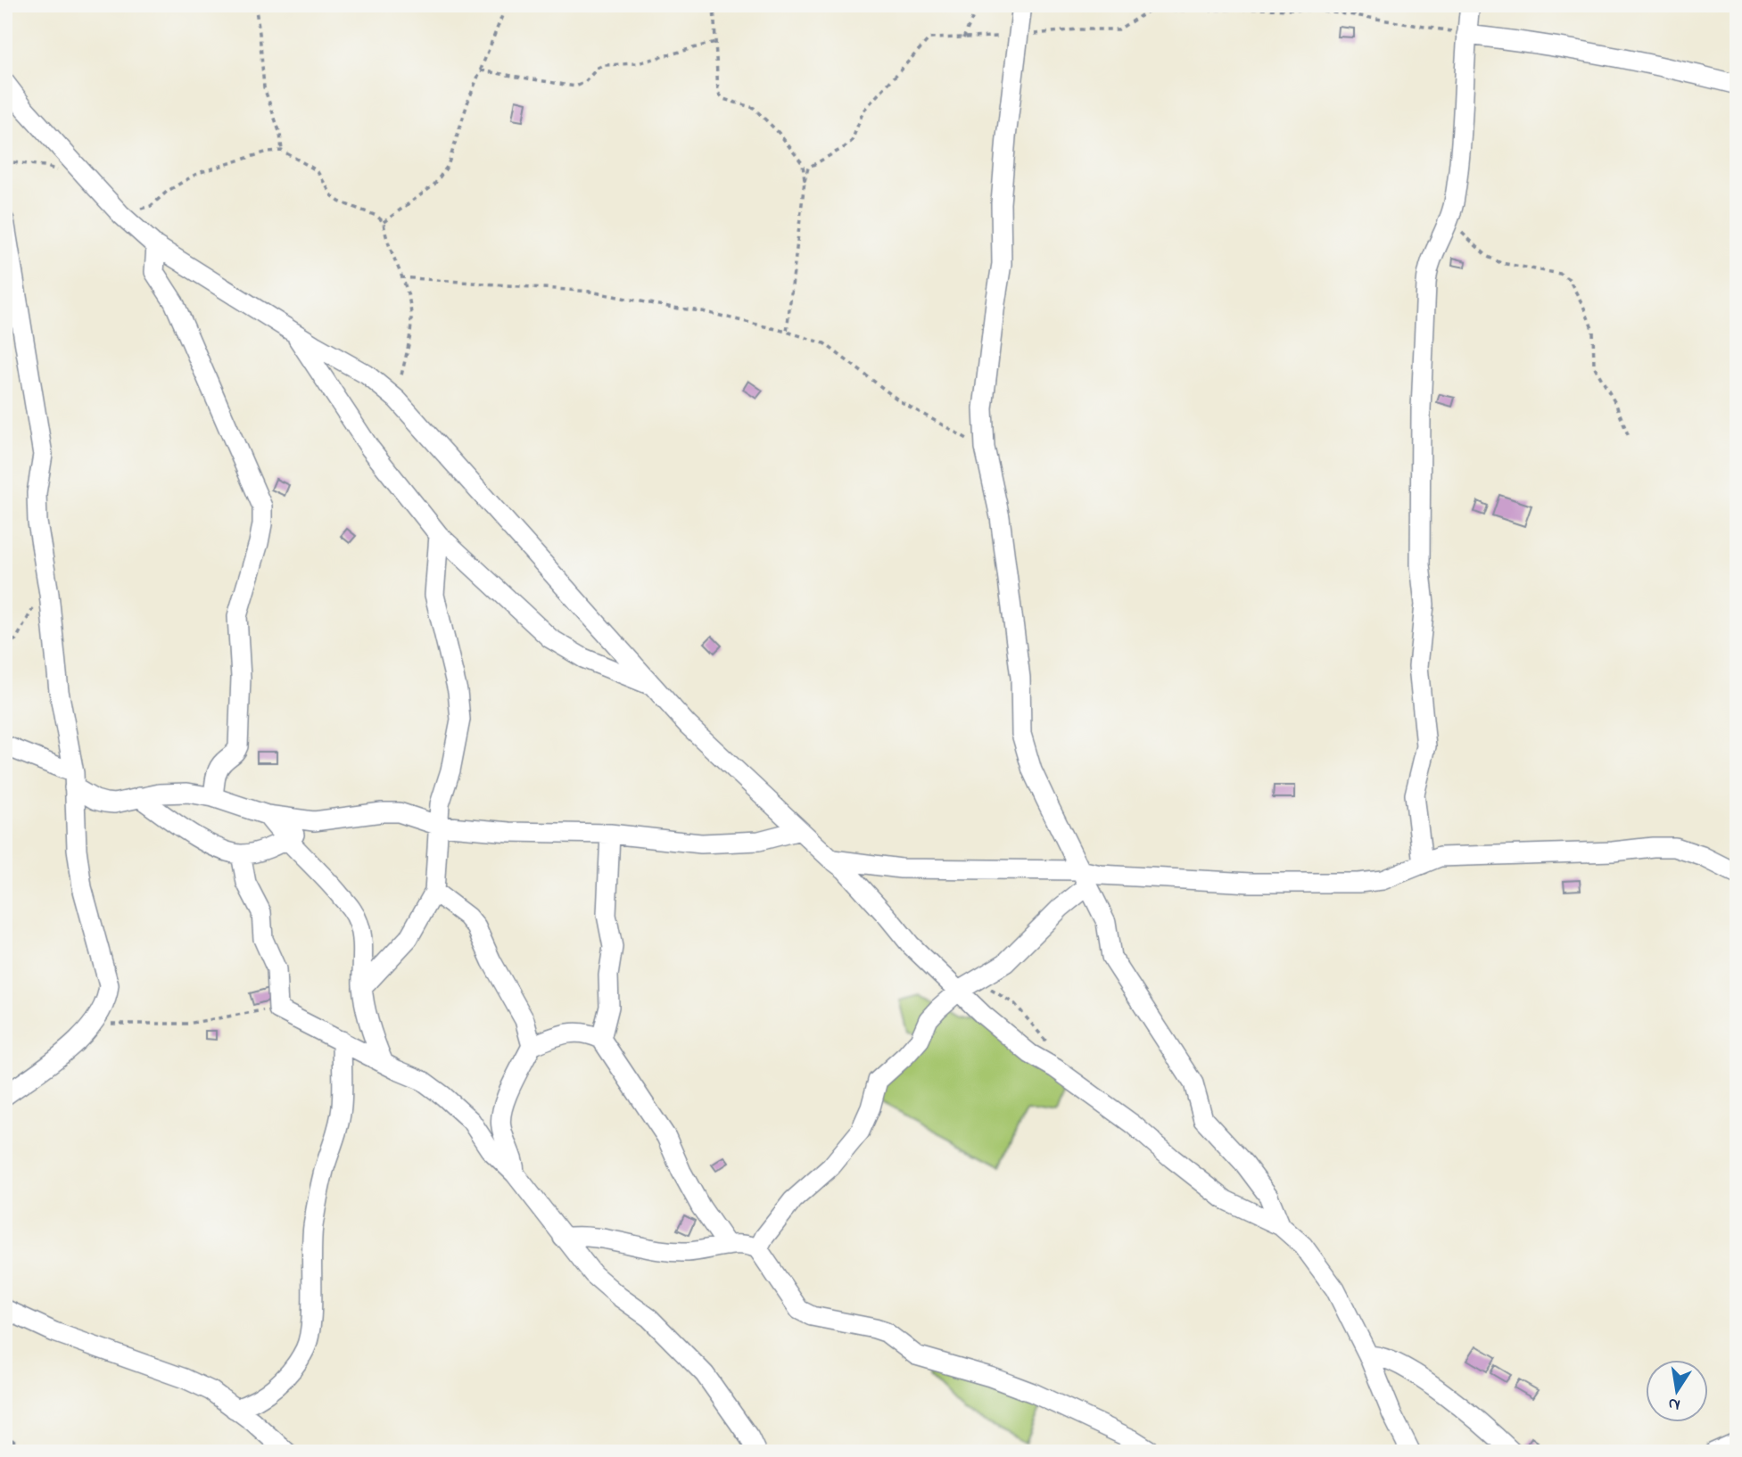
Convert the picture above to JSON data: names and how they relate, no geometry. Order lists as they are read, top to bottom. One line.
{"north":"bottom"}
